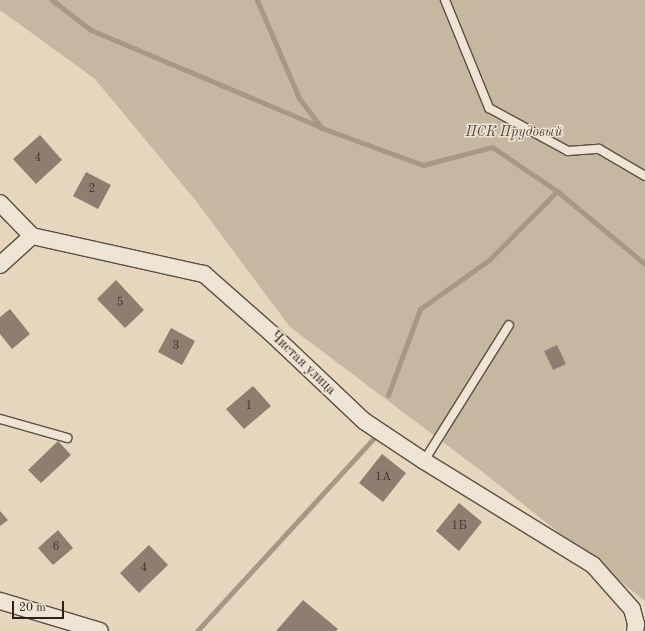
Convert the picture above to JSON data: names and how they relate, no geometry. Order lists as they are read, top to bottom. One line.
{"streets":{"street":["Чистая улица"]},"parks":["ПСК Прудовый"],"house_numbers":["4","2","5","3","1","1А","1Б","6","4"],"scale_bar":"20 m"}
